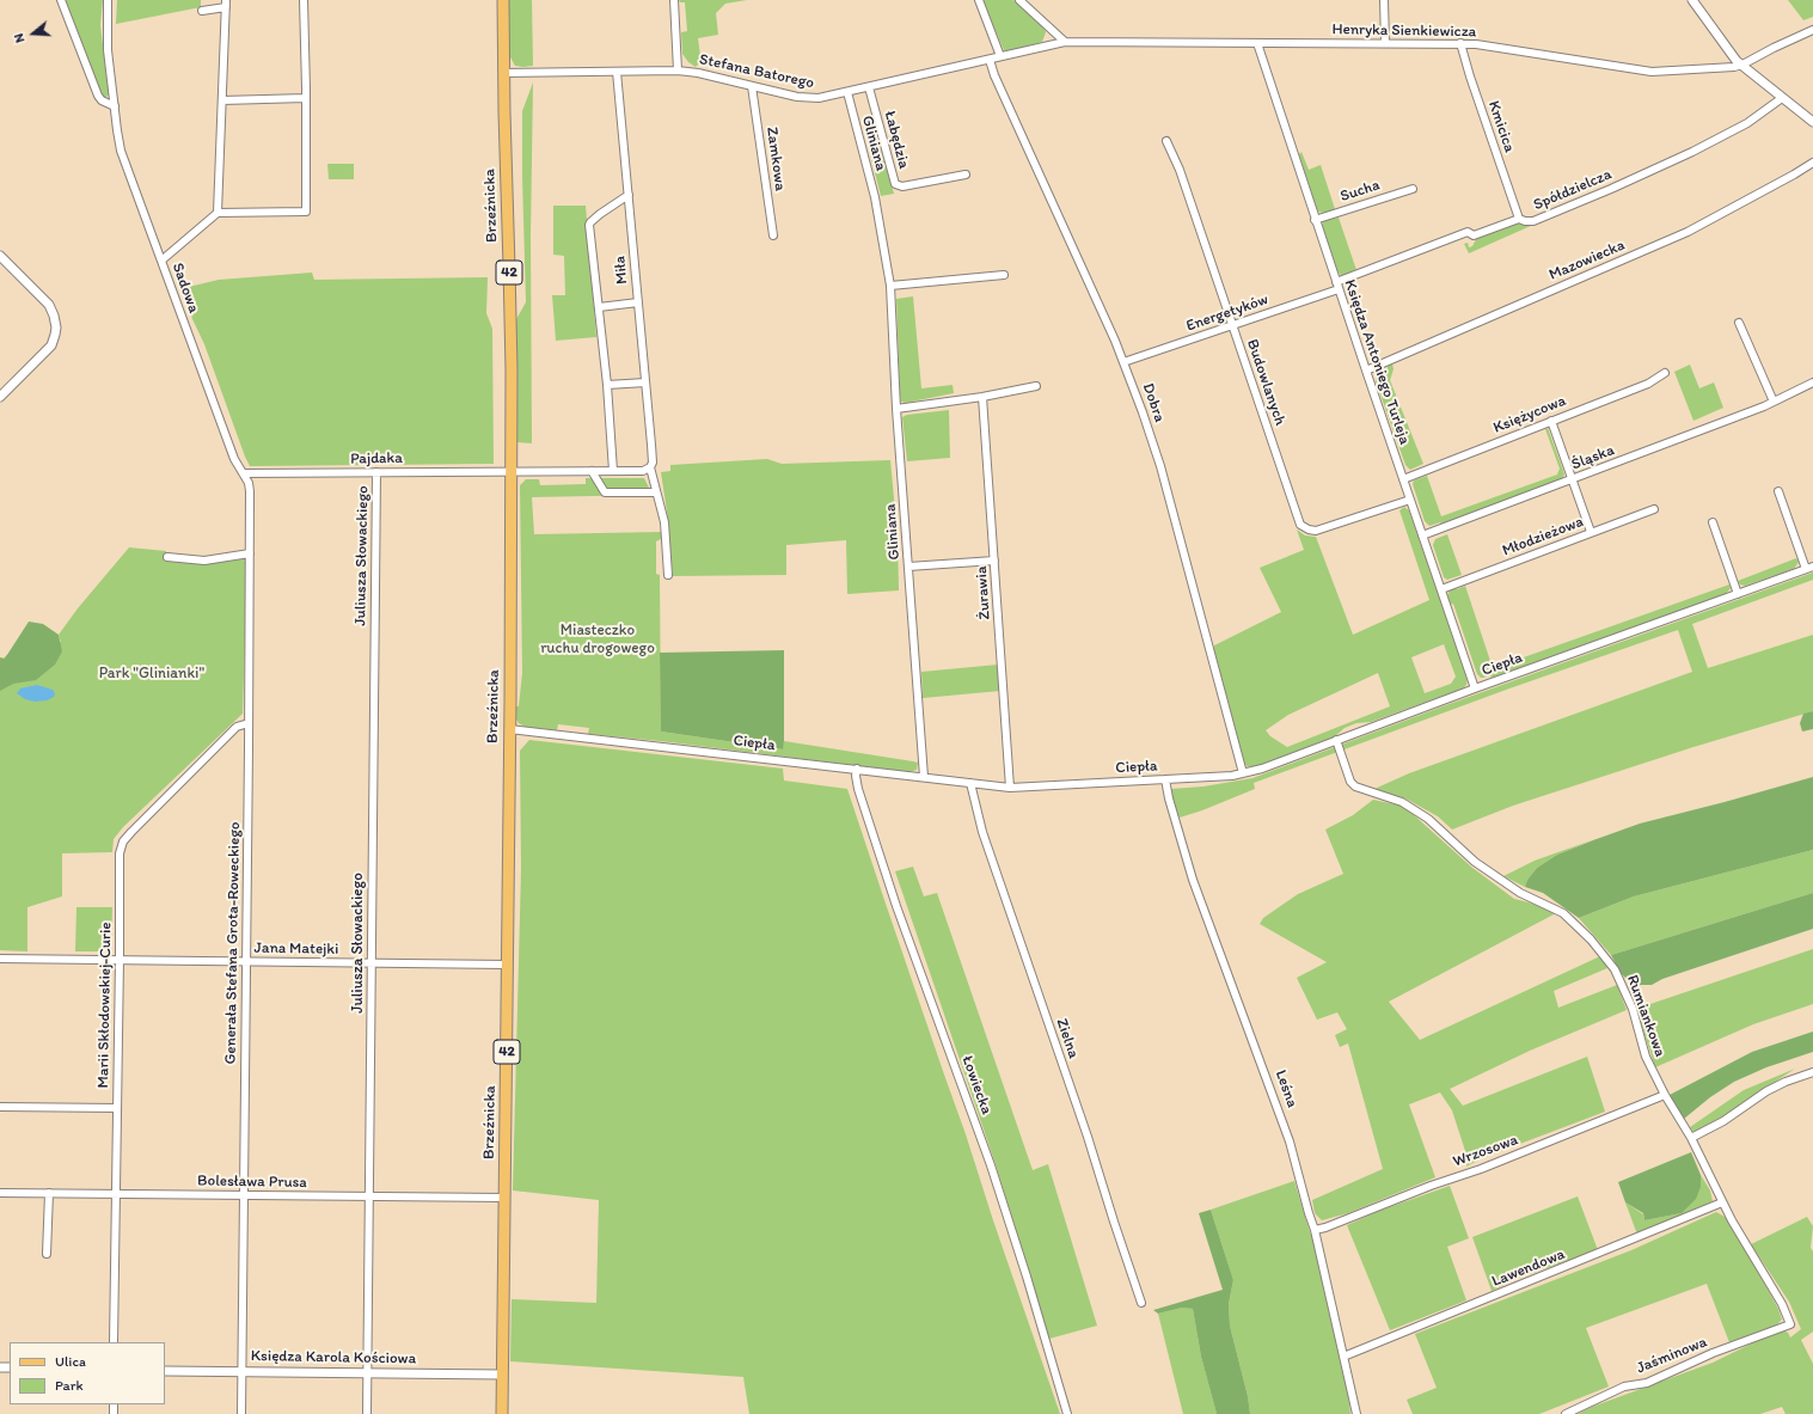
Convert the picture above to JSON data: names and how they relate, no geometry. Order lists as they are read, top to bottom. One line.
{"streets":{"main road":["Brzeźnicka","42"],"street":["Henryka Sienkiewicza","Stefana Batorego","Kmicica","Łabędzia","Gliniana","Zamkowa","Spółdzielcza","Sucha","Mazowiecka","Miła","Sadowa","Energetyków","Księdza Antoniego Turleja","Budowlanych","Dobra","Księżycowa","Śląska","Pajdaka","Młodzieżowa","Juliusza Słowackiego","Żurawia","Ciepła","Generała Stefana Grota-Roweckiego","Jana Matejki","Marii Skłodowskiej-Curie","Rumiankowa","Zielna","Łowiecka","Leśna","Wrzosowa","Bolesława Prusa","Lawendowa","Jaśminowa","Księdza Karola Kościowa"]},"crossings":[["Henryka Sienkiewicza","Stefana Batorego"],["Henryka Sienkiewicza","Kmicica"],["Henryka Sienkiewicza","Księdza Antoniego Turleja"],["Stefana Batorego","Łabędzia"],["Stefana Batorego","Gliniana"],["Stefana Batorego","Zamkowa"],["Stefana Batorego","Brzeźnicka"],["Stefana Batorego","Miła"],["Stefana Batorego","Dobra"],["Kmicica","Spółdzielcza"],["Gliniana","Ciepła"],["Spółdzielcza","Energetyków"],["Spółdzielcza","Księdza Antoniego Turleja"],["Sucha","Księdza Antoniego Turleja"],["Brzeźnicka","Pajdaka"],["Brzeźnicka","Ciepła"],["Brzeźnicka","Jana Matejki"],["Brzeźnicka","Bolesława Prusa"],["Brzeźnicka","Księdza Karola Kościowa"],["Mazowiecka","Księdza Antoniego Turleja"],["Sadowa","Pajdaka"],["Sadowa","Generała Stefana Grota-Roweckiego"],["Energetyków","Księdza Antoniego Turleja"],["Energetyków","Budowlanych"],["Energetyków","Dobra"],["Księdza Antoniego Turleja","Budowlanych"],["Księdza Antoniego Turleja","Księżycowa"],["Księdza Antoniego Turleja","Śląska"],["Księdza Antoniego Turleja","Młodzieżowa"],["Księdza Antoniego Turleja","Ciepła"],["Dobra","Ciepła"],["Pajdaka","Juliusza Słowackiego"],["Pajdaka","Generała Stefana Grota-Roweckiego"],["Juliusza Słowackiego","Jana Matejki"],["Juliusza Słowackiego","Bolesława Prusa"],["Juliusza Słowackiego","Księdza Karola Kościowa"],["Żurawia","Ciepła"],["Ciepła","Rumiankowa"],["Ciepła","Zielna"],["Ciepła","Łowiecka"],["Ciepła","Leśna"],["Generała Stefana Grota-Roweckiego","Jana Matejki"],["Generała Stefana Grota-Roweckiego","Marii Skłodowskiej-Curie"],["Generała Stefana Grota-Roweckiego","Bolesława Prusa"],["Generała Stefana Grota-Roweckiego","Księdza Karola Kościowa"],["Jana Matejki","Marii Skłodowskiej-Curie"],["Marii Skłodowskiej-Curie","Bolesława Prusa"],["Rumiankowa","Wrzosowa"],["Rumiankowa","Lawendowa"],["Rumiankowa","Jaśminowa"],["Leśna","Wrzosowa"],["Leśna","Lawendowa"]],"parks":["Miasteczko ruchu drogowego","Park \"Glinianki\""],"legend":["Ulica","Park"],"north":"left"}
